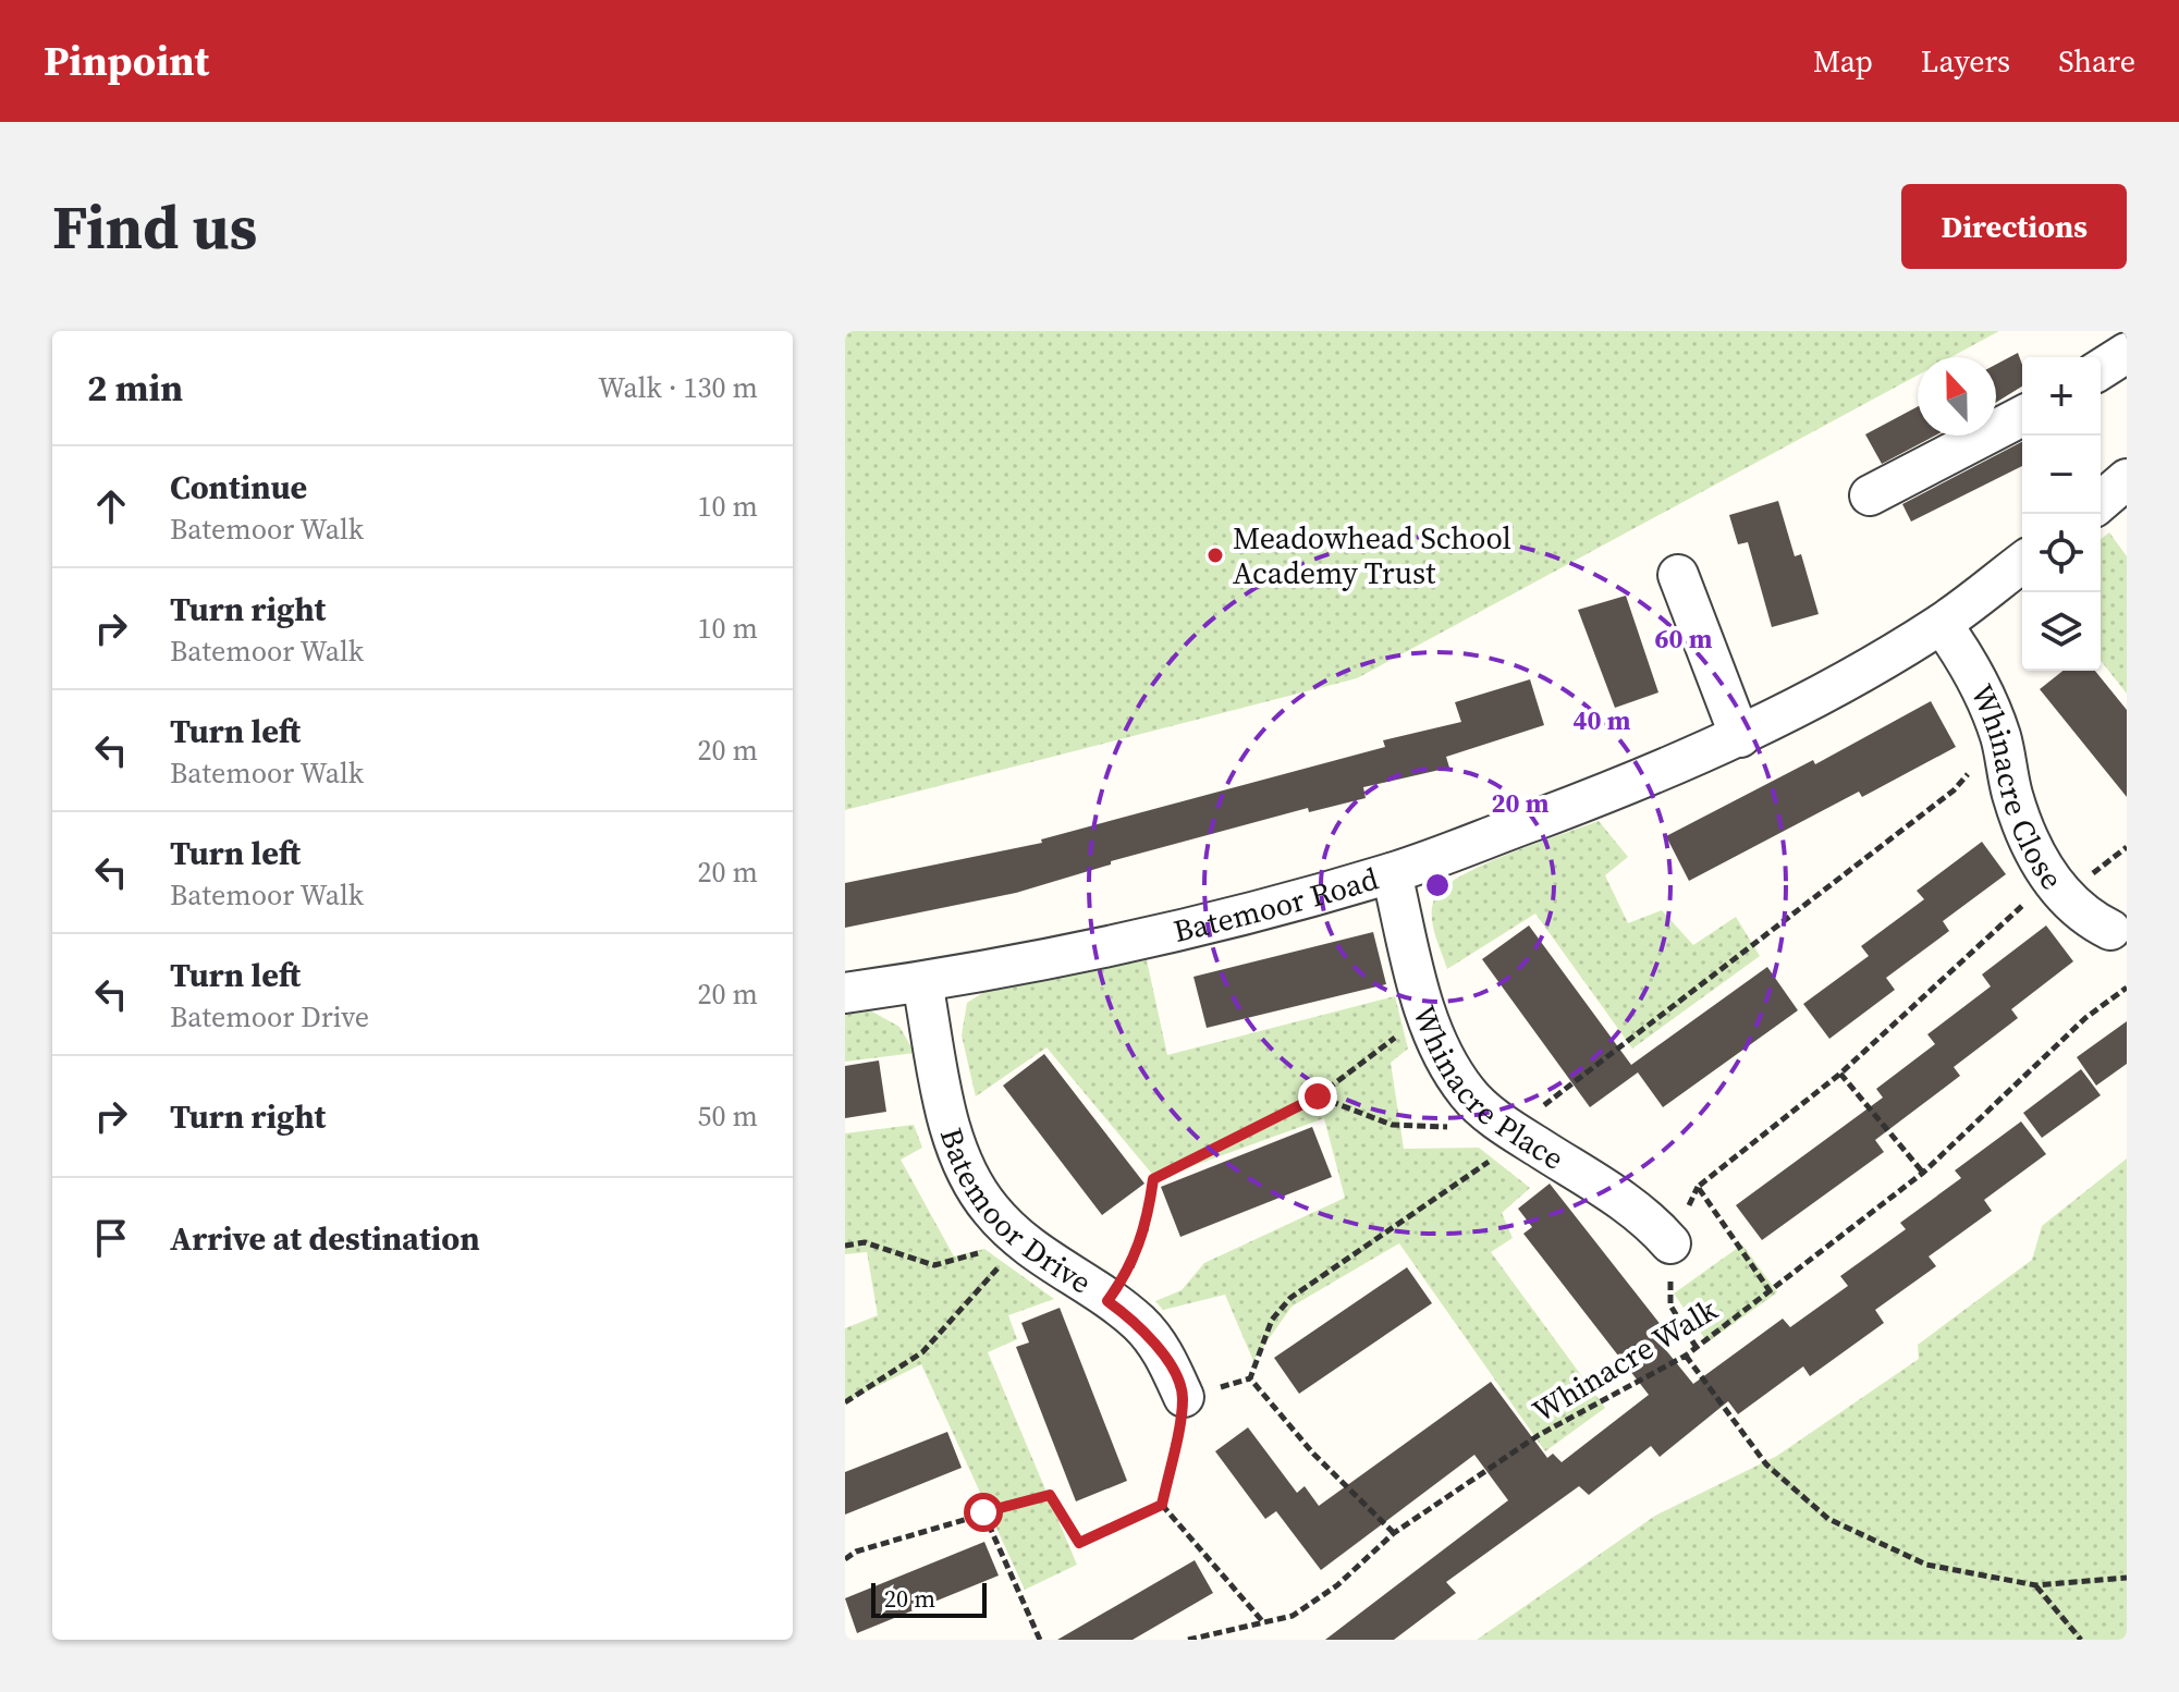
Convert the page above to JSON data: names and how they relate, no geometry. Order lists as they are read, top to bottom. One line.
{"streets":{"street":["Whinacre Close","Batemoor Road","Whinacre Place","Batemoor Drive"],"path":["Whinacre Walk"]},"crossings":[["Whinacre Close","Batemoor Road"],["Batemoor Road","Whinacre Place"],["Batemoor Road","Batemoor Drive"]],"places":["Meadowhead School Academy Trust"],"scale_bar":"20 m","north":"top","page":{"header":"Pinpoint","nav":["Map","Layers","Share"],"buttons":"Directions","title":"Find us","heading":["2 min","Walk · 130 m"],"map_buttons":["+","−"],"list":[["Continue","Batemoor Walk","10 m"],["Turn right","Batemoor Walk","10 m"],["Turn left","Batemoor Walk","20 m"],["Turn left","Batemoor Walk","20 m"],["Turn left","Batemoor Drive","20 m"],["Turn right","50 m"],"Arrive at destination"],"scale":"20 m"},"rings":["60 m","40 m","20 m"]}
